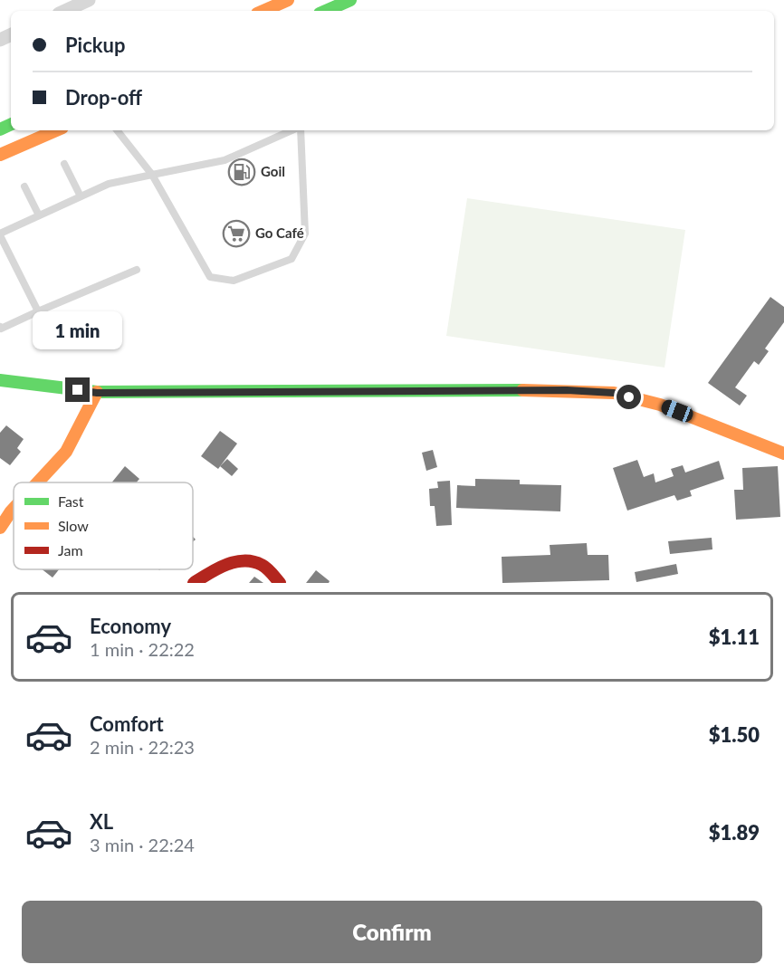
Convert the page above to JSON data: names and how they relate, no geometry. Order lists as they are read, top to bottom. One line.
{"places":{"fuel station":["Goil"],"supermarket":["Go Café"]},"legend":["Fast","Slow","Jam"],"page":{"banner":["Pickup","Drop-off"],"bubble":"1 min","list":[{"name":"Economy","note":"1 min · 22:22","value":"$1.11"},{"name":"Comfort","note":"2 min · 22:23","value":"$1.50"},{"name":"XL","note":"3 min · 22:24","value":"$1.89"}],"buttons":"Confirm"}}
